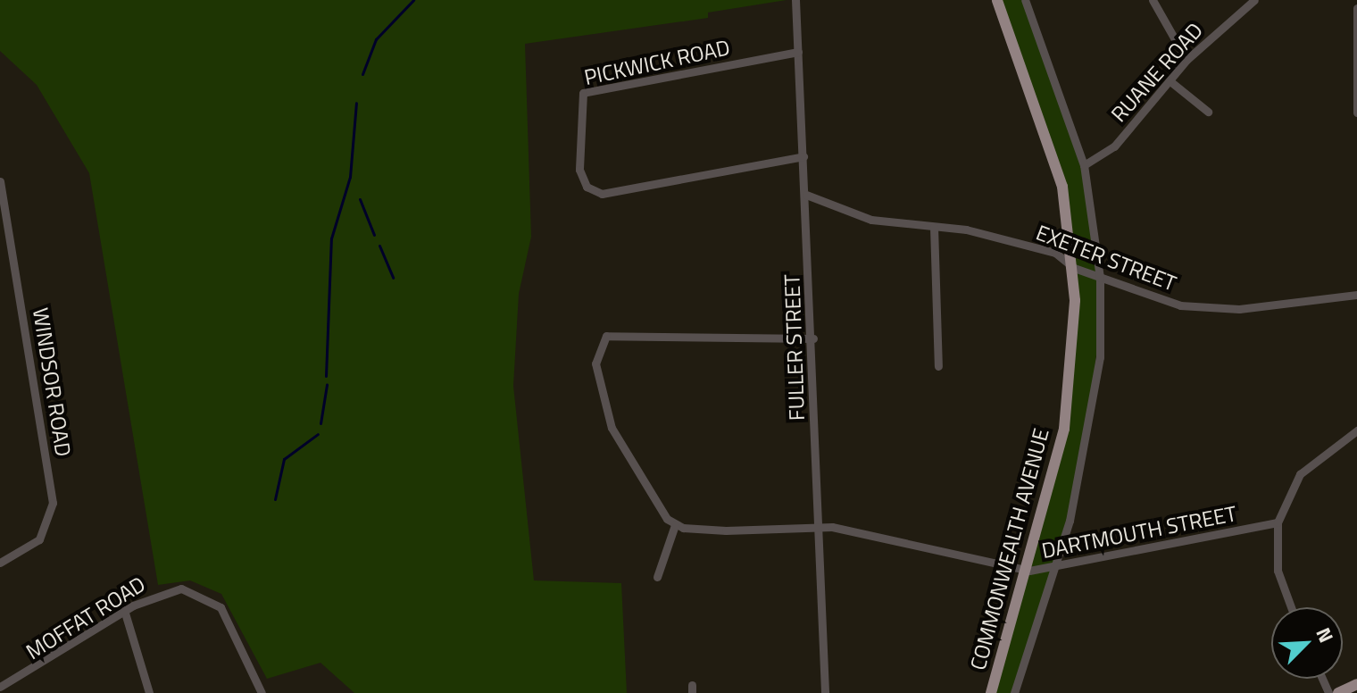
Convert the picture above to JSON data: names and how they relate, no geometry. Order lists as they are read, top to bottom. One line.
{"streets":{"main road":["COMMONWEALTH AVENUE"],"street":["PICKWICK ROAD","RUANE ROAD","EXETER STREET","FULLER STREET","WINDSOR ROAD","DARTMOUTH STREET","MOFFAT ROAD"]},"crossings":[["PICKWICK ROAD","FULLER STREET"],["RUANE ROAD","COMMONWEALTH AVENUE"],["EXETER STREET","FULLER STREET"],["EXETER STREET","COMMONWEALTH AVENUE"],["FULLER STREET","DARTMOUTH STREET"],["DARTMOUTH STREET","COMMONWEALTH AVENUE"]],"north":"top right"}
